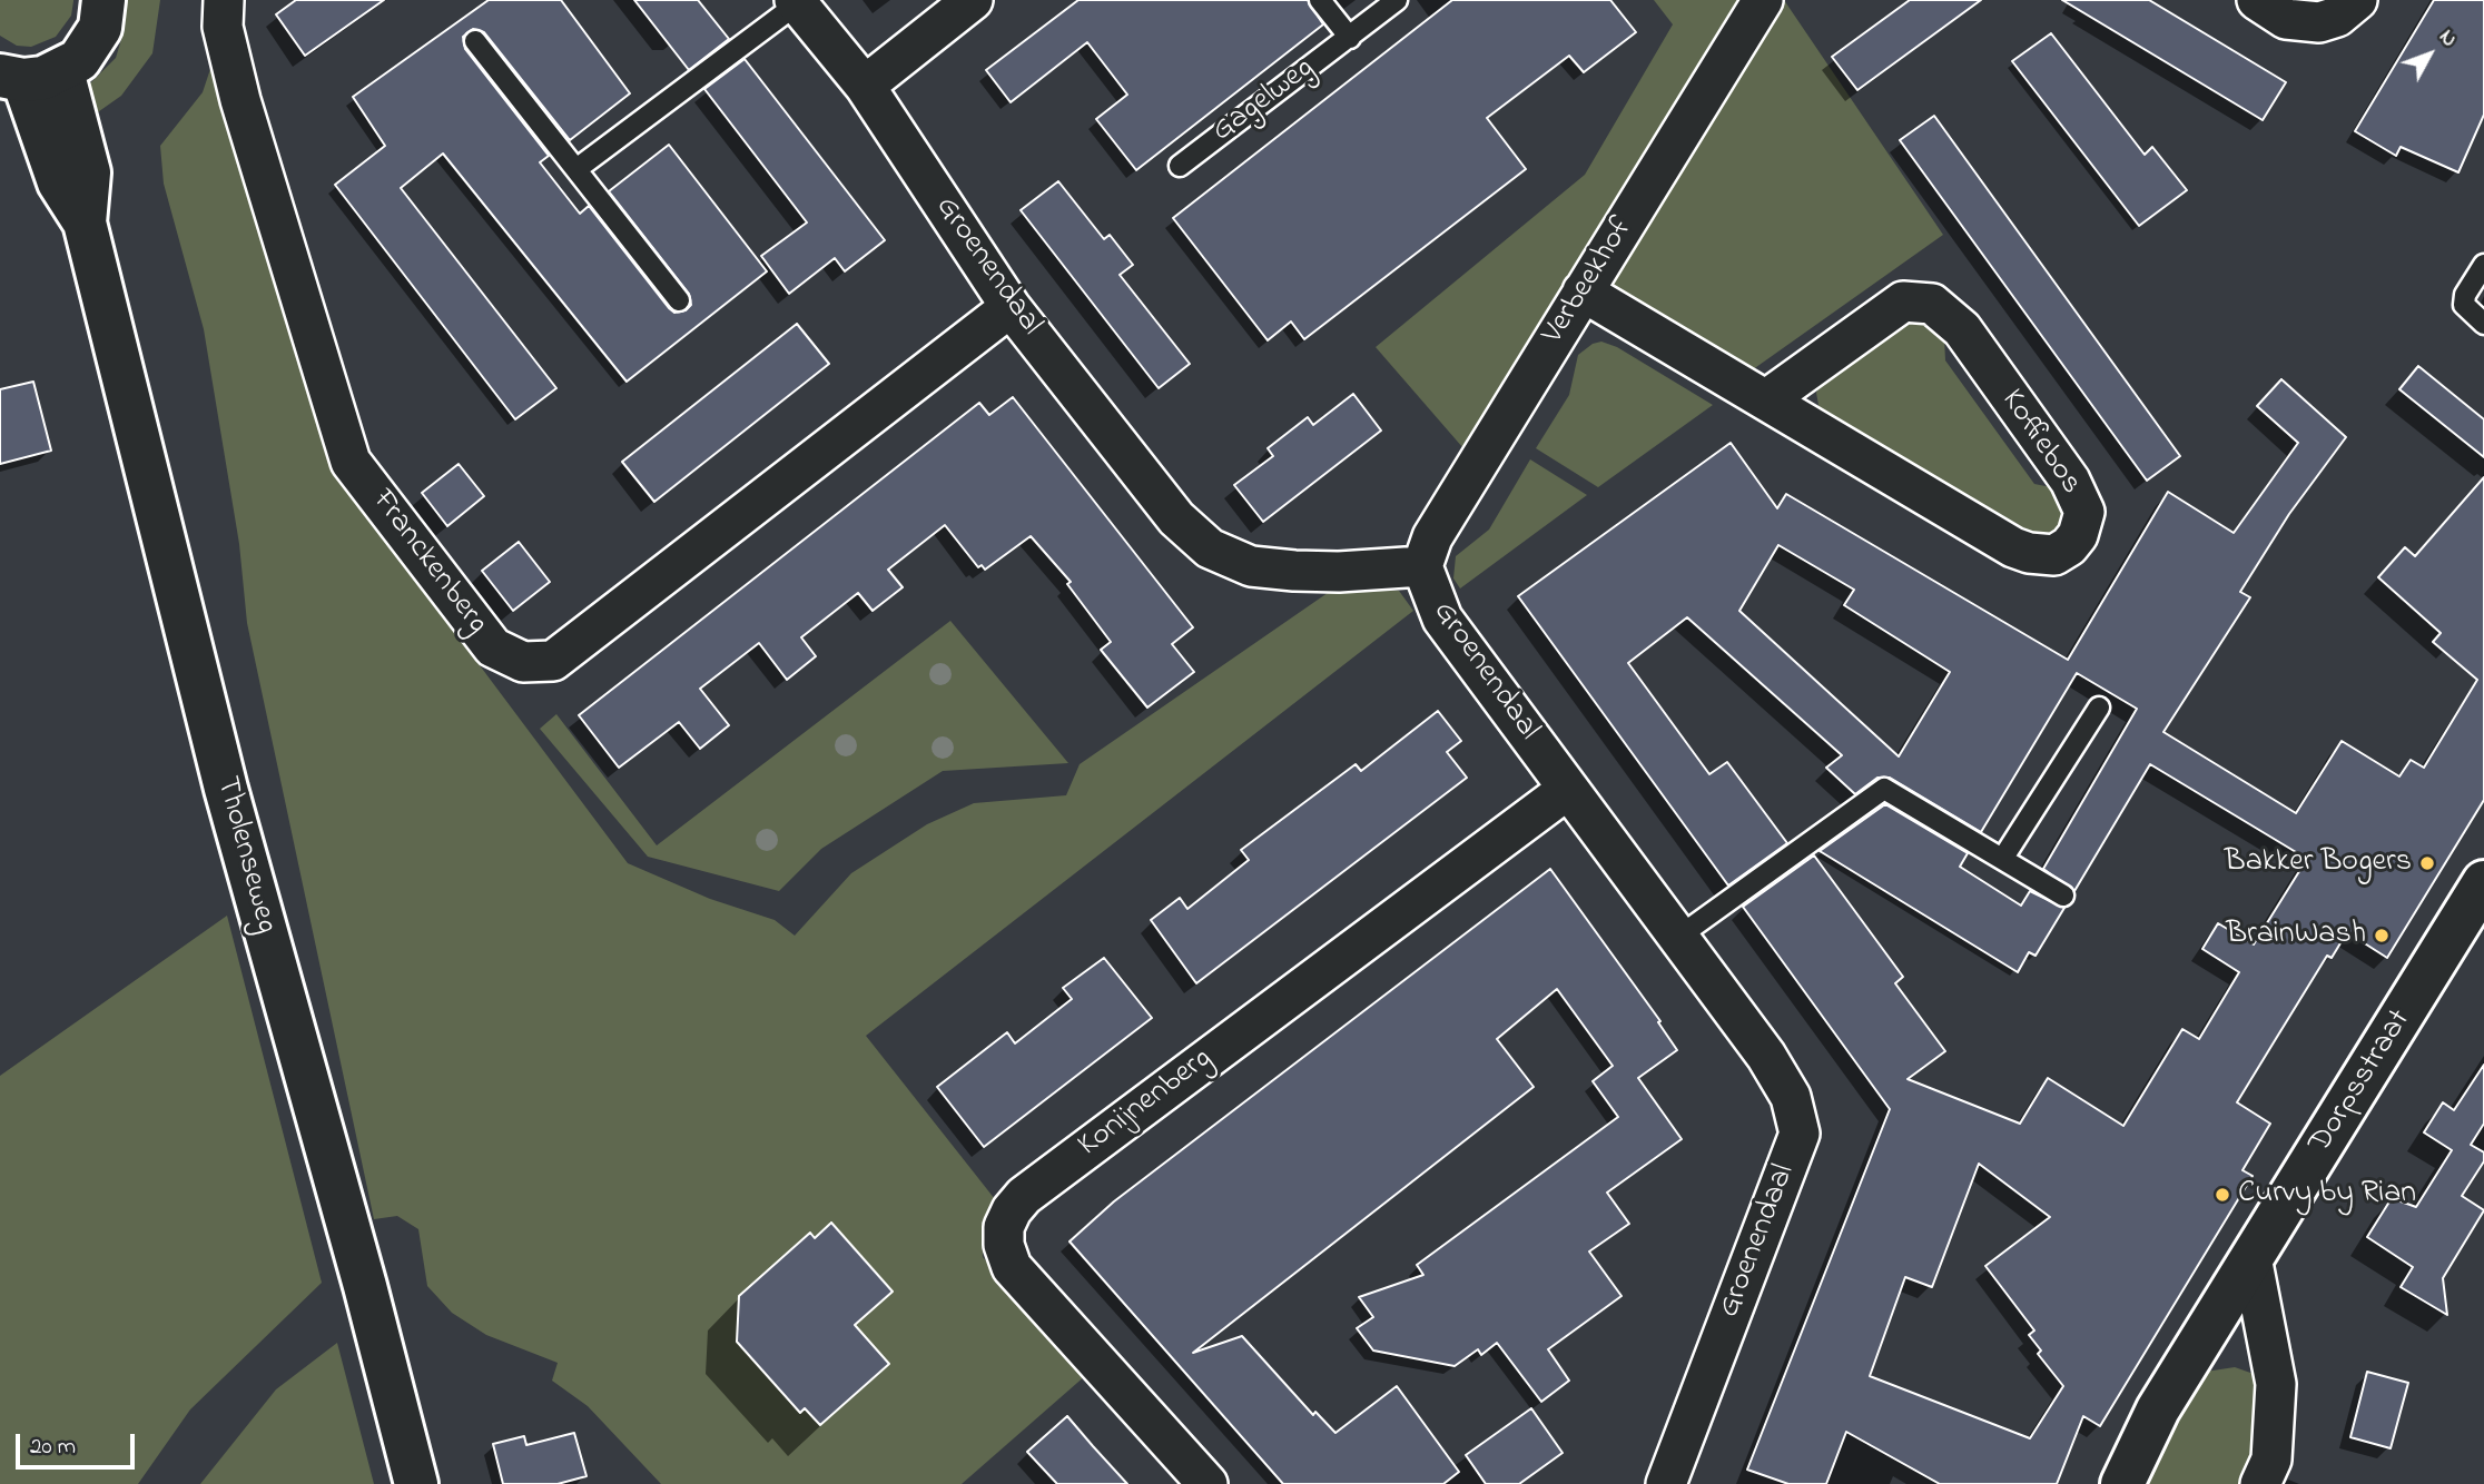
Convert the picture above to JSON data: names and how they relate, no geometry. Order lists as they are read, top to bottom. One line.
{"streets":{"street":["Groenendaal","Verbeekhof","Koffiebos","Franckenberg","Tholenseweg","Dorpsstraat","Konijnenberg"],"lane":["Gagelweg"]},"crossings":[["Groenendaal","Verbeekhof"],["Groenendaal","Franckenberg"],["Groenendaal","Konijnenberg"],["Verbeekhof","Koffiebos"]],"places":["Bakker Bogers","BrainWash","Curvy by Rian"],"scale_bar":"20 m","north":"top right"}
